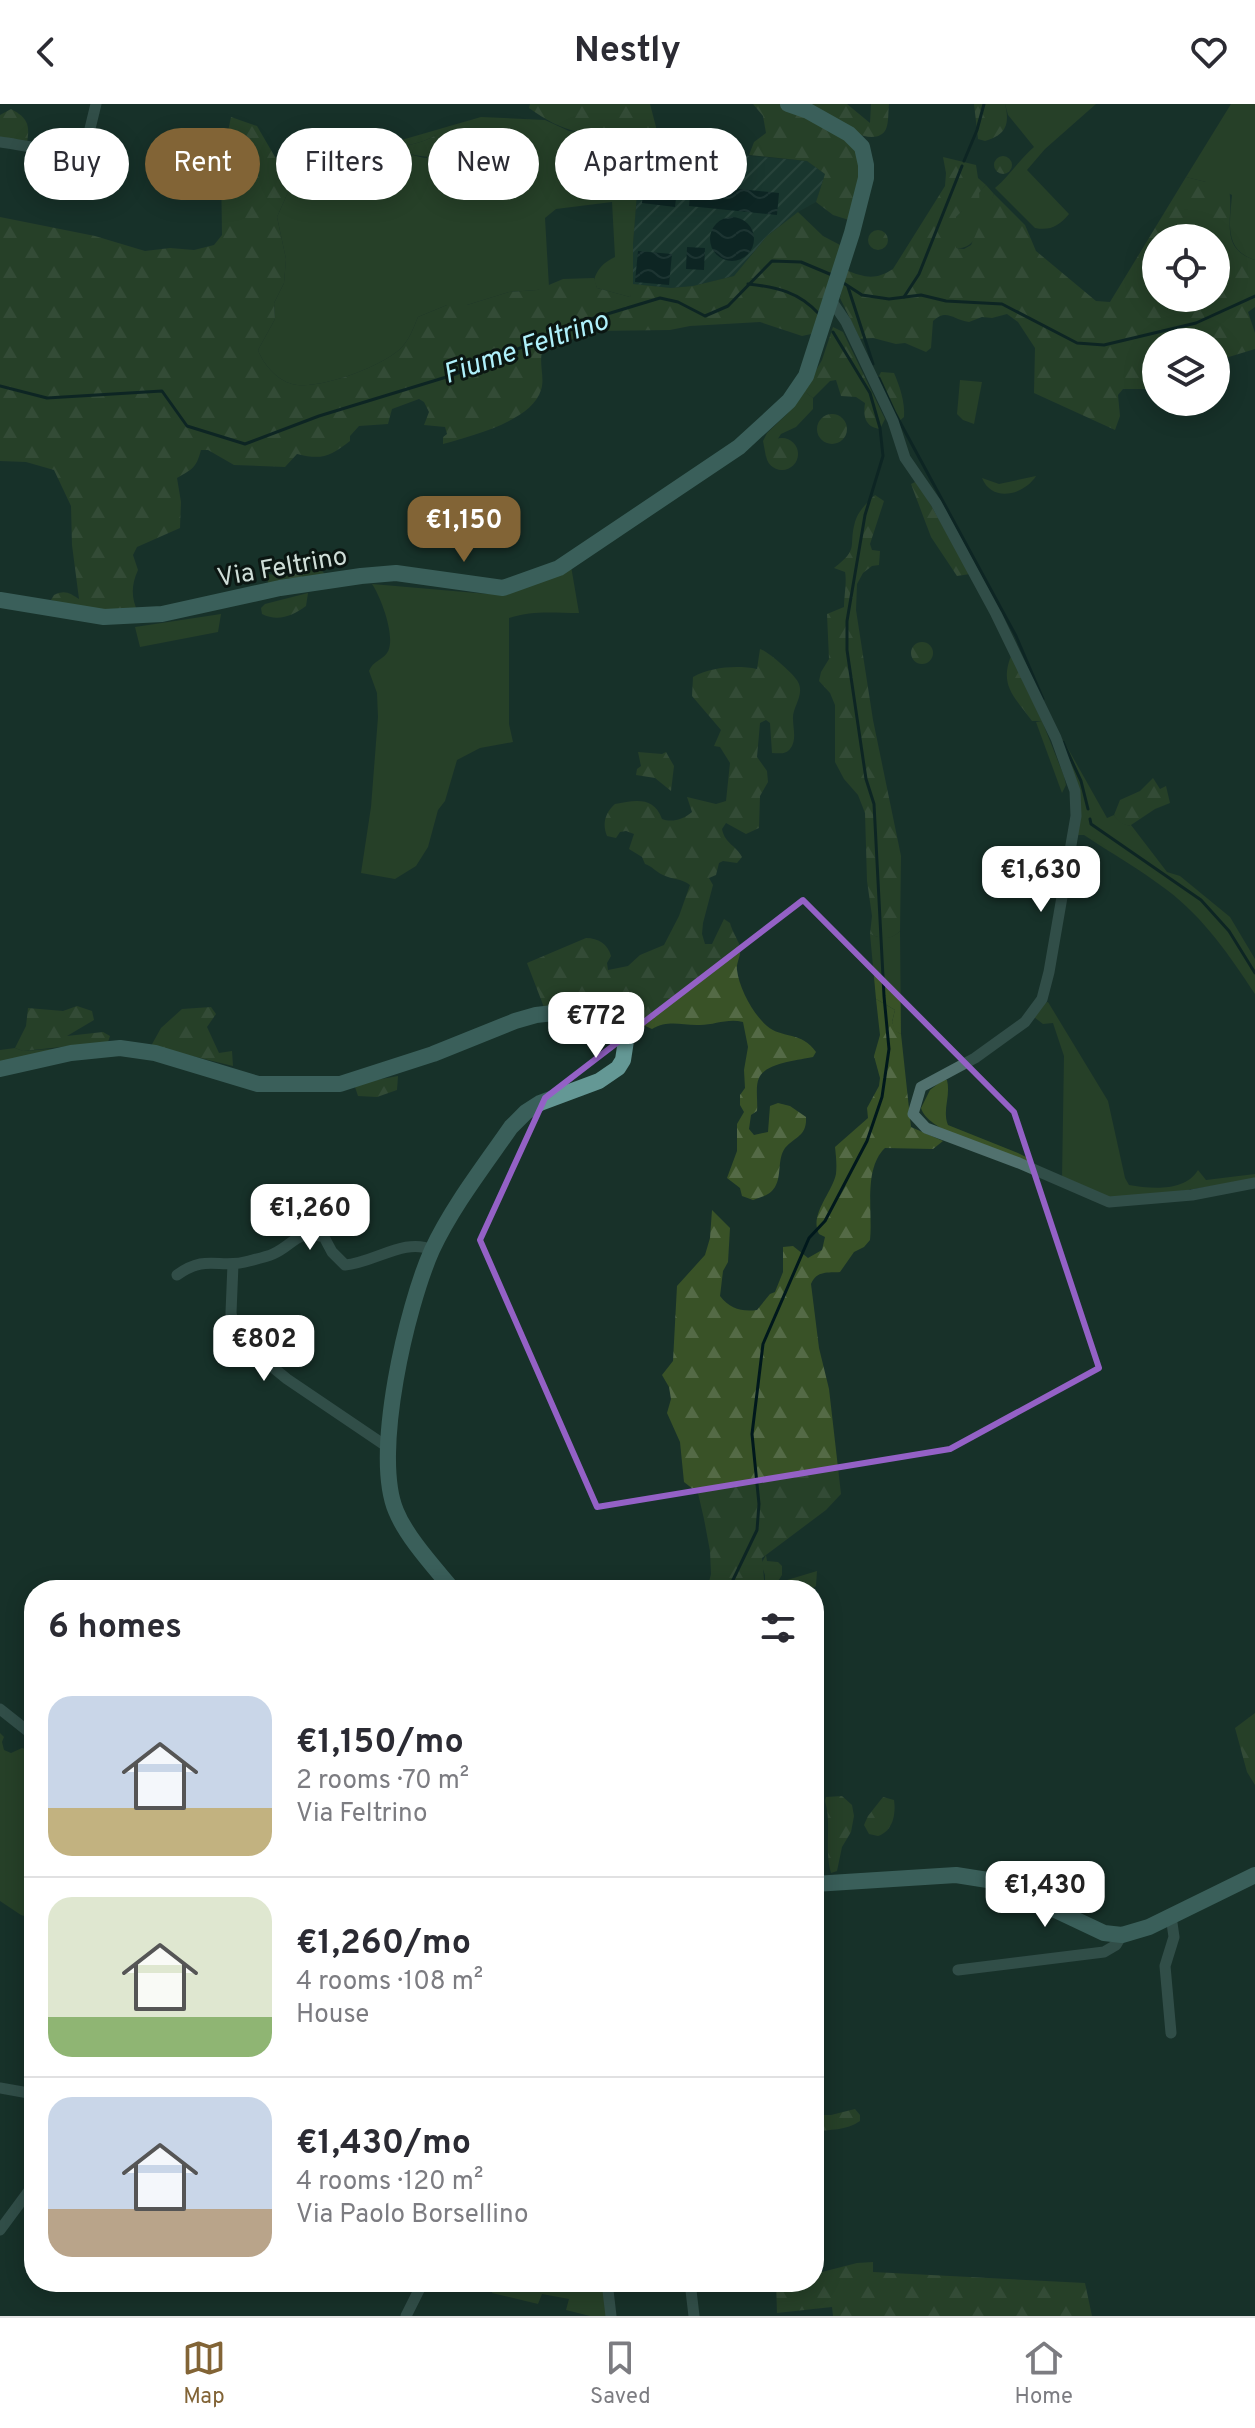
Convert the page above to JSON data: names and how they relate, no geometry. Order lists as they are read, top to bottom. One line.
{"streets":{"street":["Via Feltrino"]},"water":["Fiume Feltrino"],"page":{"header":"Nestly","chip":["Buy","Rent","Filters","New","Apartment"],"price":["€1,150","€1,630","€772","€1,260","€802","€1,430"],"heading":"6 homes","list":[{"name":"€1,150/mo","note":"2 rooms · 70 m² · Via Feltrino"},{"name":"€1,260/mo","note":"4 rooms · 108 m² · House"},{"name":"€1,430/mo","note":"4 rooms · 120 m² · Via Paolo Borsellino"}],"tabs":["Map","Saved","Home"]}}
